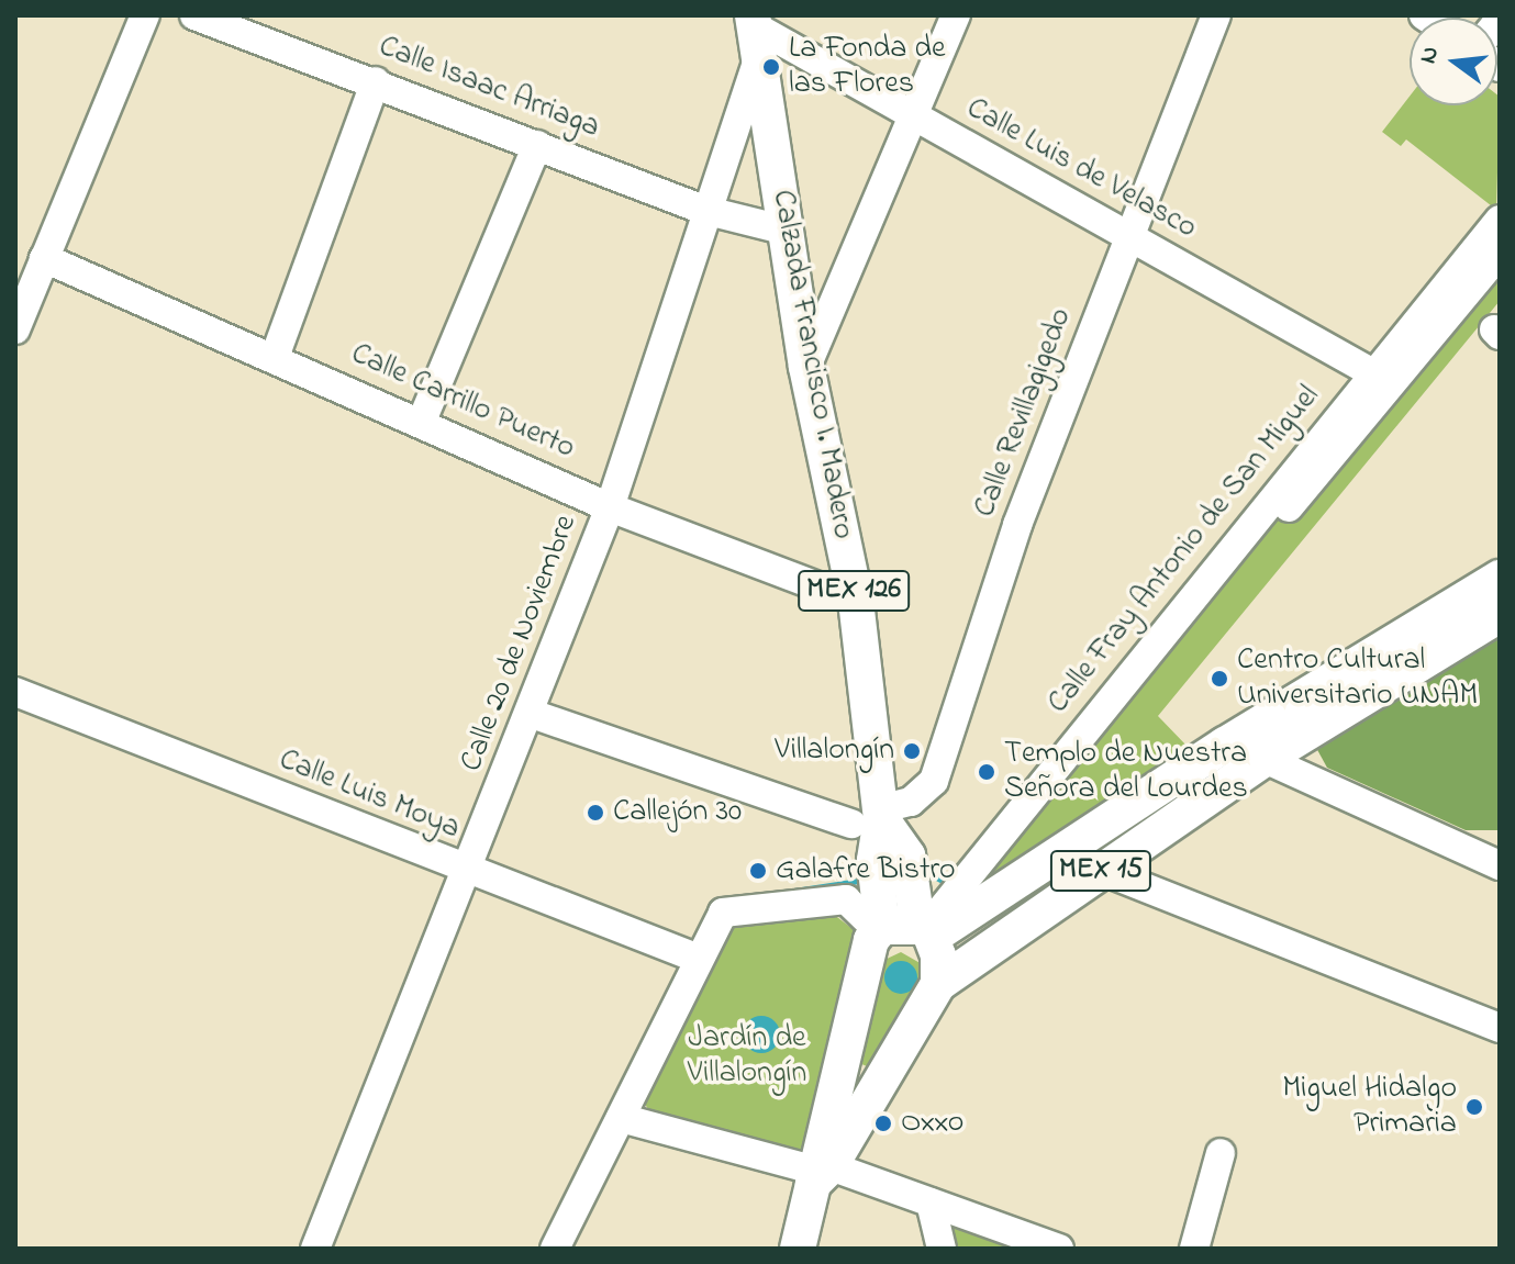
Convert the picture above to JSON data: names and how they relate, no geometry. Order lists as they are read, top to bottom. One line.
{"streets":{"main road":["Calzada Francisco I. Madero","MEX 126","MEX 15"],"street":["Calle Isaac Arriaga","Calle Luis de Velasco","Calle Carrillo Puerto","Calle Revillagigedo","Calle Fray Antonio de San Miguel","Calle 20 de Noviembre","Calle Luis Moya"]},"crossings":[["Calle Isaac Arriaga","Calzada Francisco I. Madero"],["Calle Isaac Arriaga","Calle 20 de Noviembre"],["Calle Luis de Velasco","Calzada Francisco I. Madero"],["Calle Luis de Velasco","Calle Revillagigedo"],["Calle Luis de Velasco","Calle Fray Antonio de San Miguel"],["Calle Luis de Velasco","Calle 20 de Noviembre"],["Calzada Francisco I. Madero","Calle Carrillo Puerto"],["Calzada Francisco I. Madero","Calle Revillagigedo"],["Calzada Francisco I. Madero","MEX 126"],["Calzada Francisco I. Madero","Calle 20 de Noviembre"],["Calle Carrillo Puerto","Calle 20 de Noviembre"],["Calle Revillagigedo","MEX 126"],["Calle Fray Antonio de San Miguel","MEX 126"],["Calle Fray Antonio de San Miguel","MEX 15"],["MEX 126","MEX 15"],["Calle 20 de Noviembre","Calle Luis Moya"]],"parks":["Jardín de Villalongín"],"places":["La Fonda de las Flores","Centro Cultural Universitario UNAM","Villalongín","Templo de Nuestra Señora del Lourdes","Callejón 30","Galafre Bistro","Miguel Hidalgo Primaria","Oxxo"],"north":"left"}
